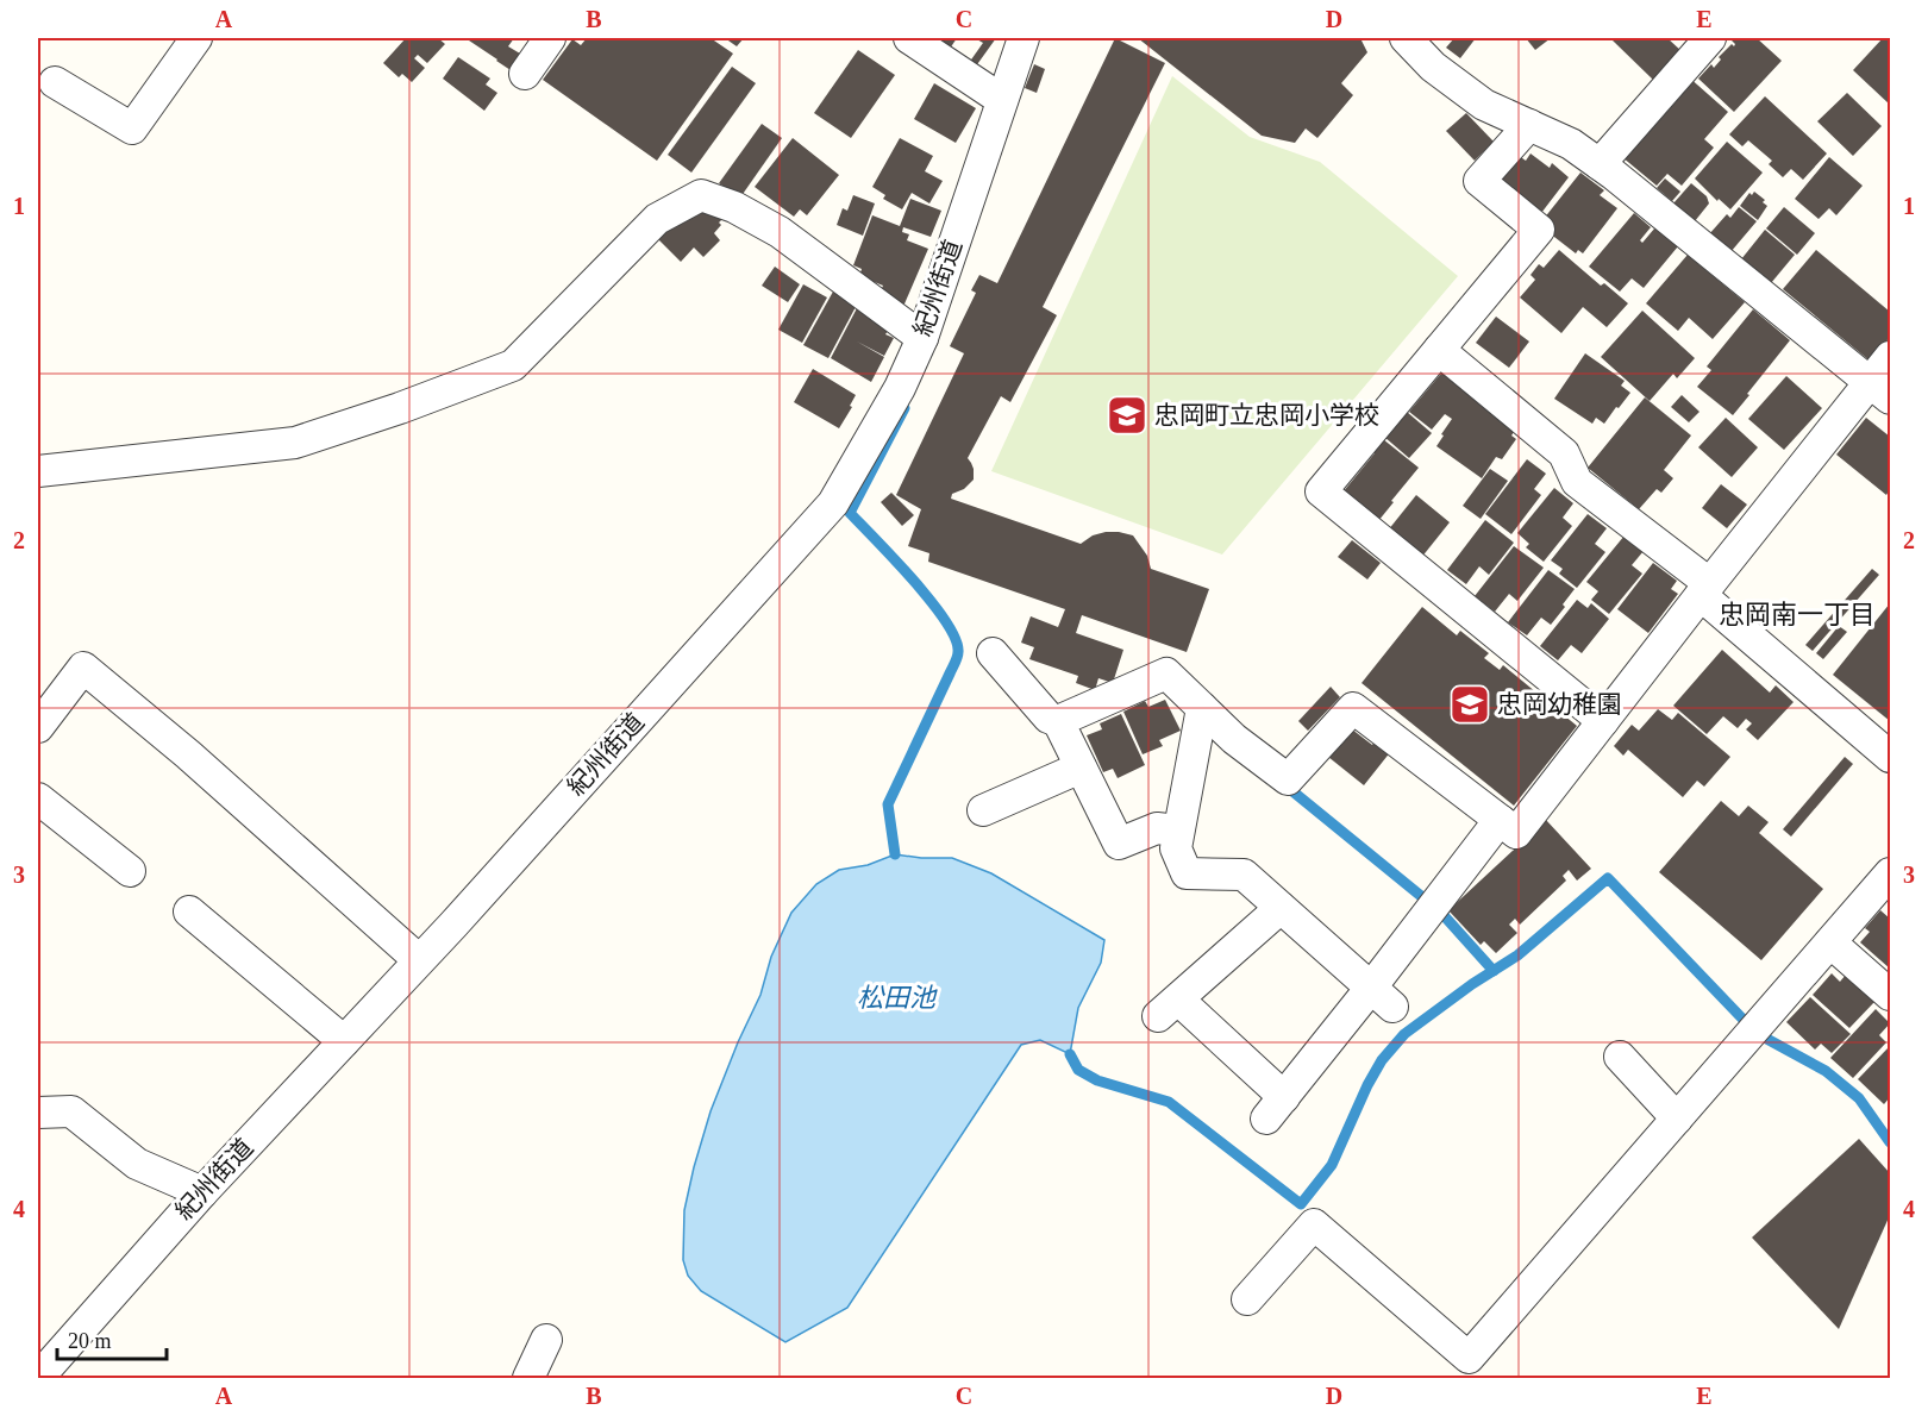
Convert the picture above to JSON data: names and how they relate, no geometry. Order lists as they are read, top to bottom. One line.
{"streets":{"street":["紀州街道"]},"districts":["忠岡南一丁目"],"water":["松田池"],"places":{"school or university":["忠岡町立忠岡小学校","忠岡幼稚園"]},"scale_bar":"20 m","grid":{"columns":["A","B","C","D","E"],"rows":["1","2","3","4"]}}
